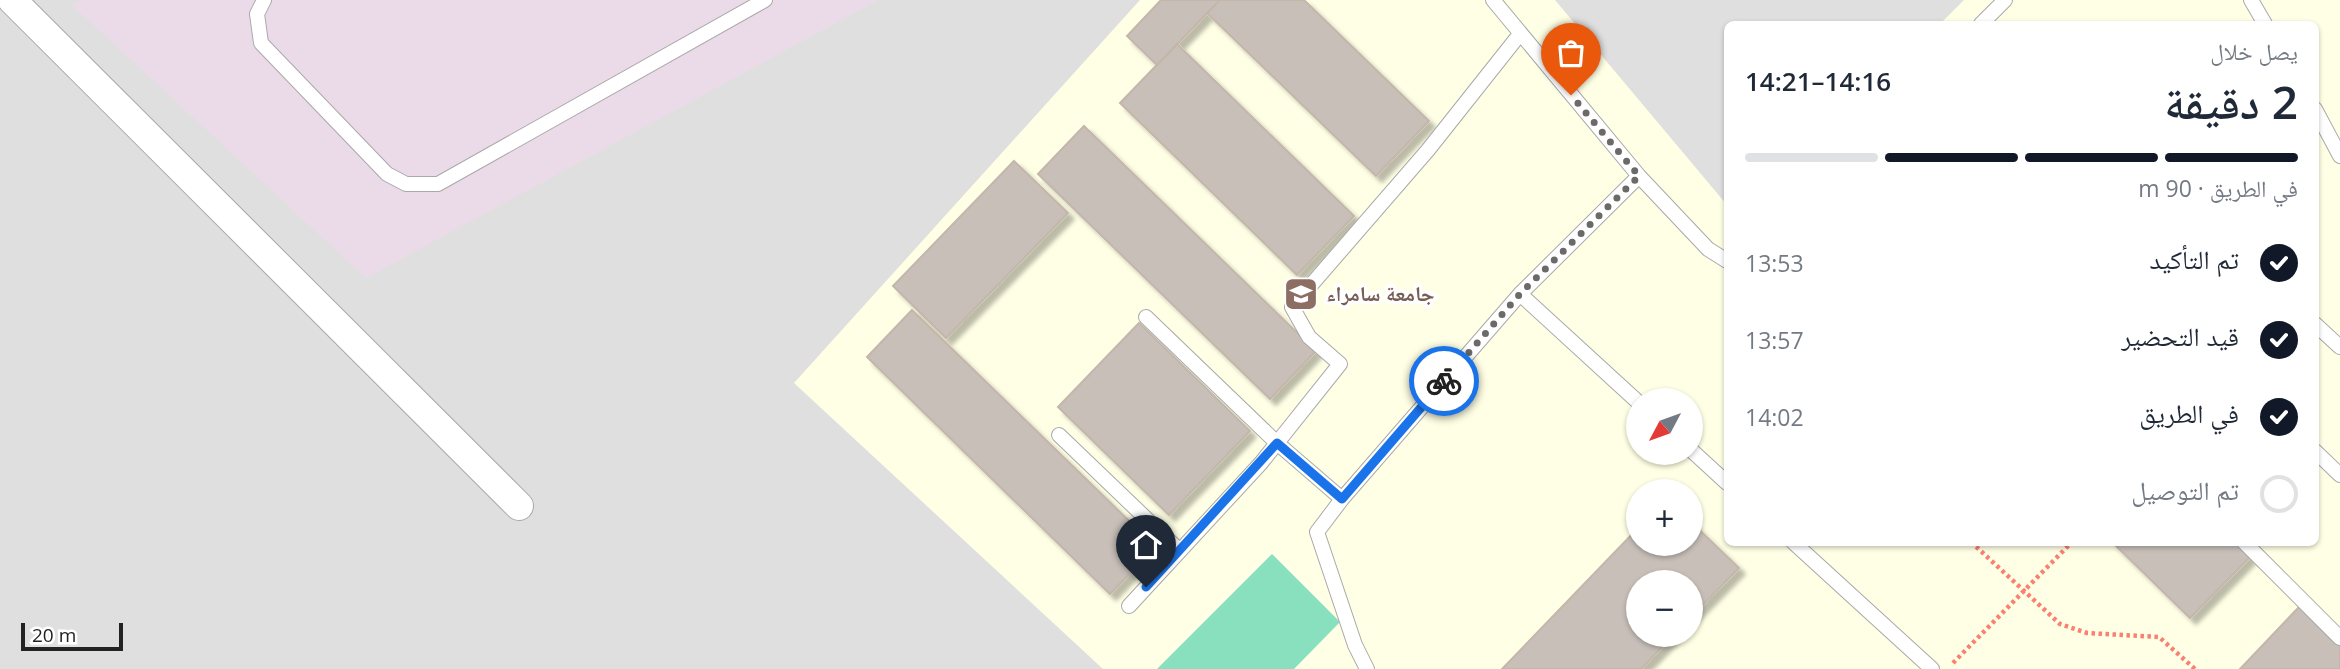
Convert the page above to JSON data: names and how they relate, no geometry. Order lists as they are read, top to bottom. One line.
{"places":{"school or university":["جامعة سامراء"]},"scale_bar":"20 m","north":"bottom left","page":{"heading":["2 دقيقة","يصل خلال","14:16–14:21"],"bar":"في الطريق · 90 m","list":[["تم التأكيد","13:53"],["قيد التحضير","13:57"],["في الطريق","14:02"],"تم التوصيل"],"map_buttons":["+","−"],"scale":"20 m"}}
